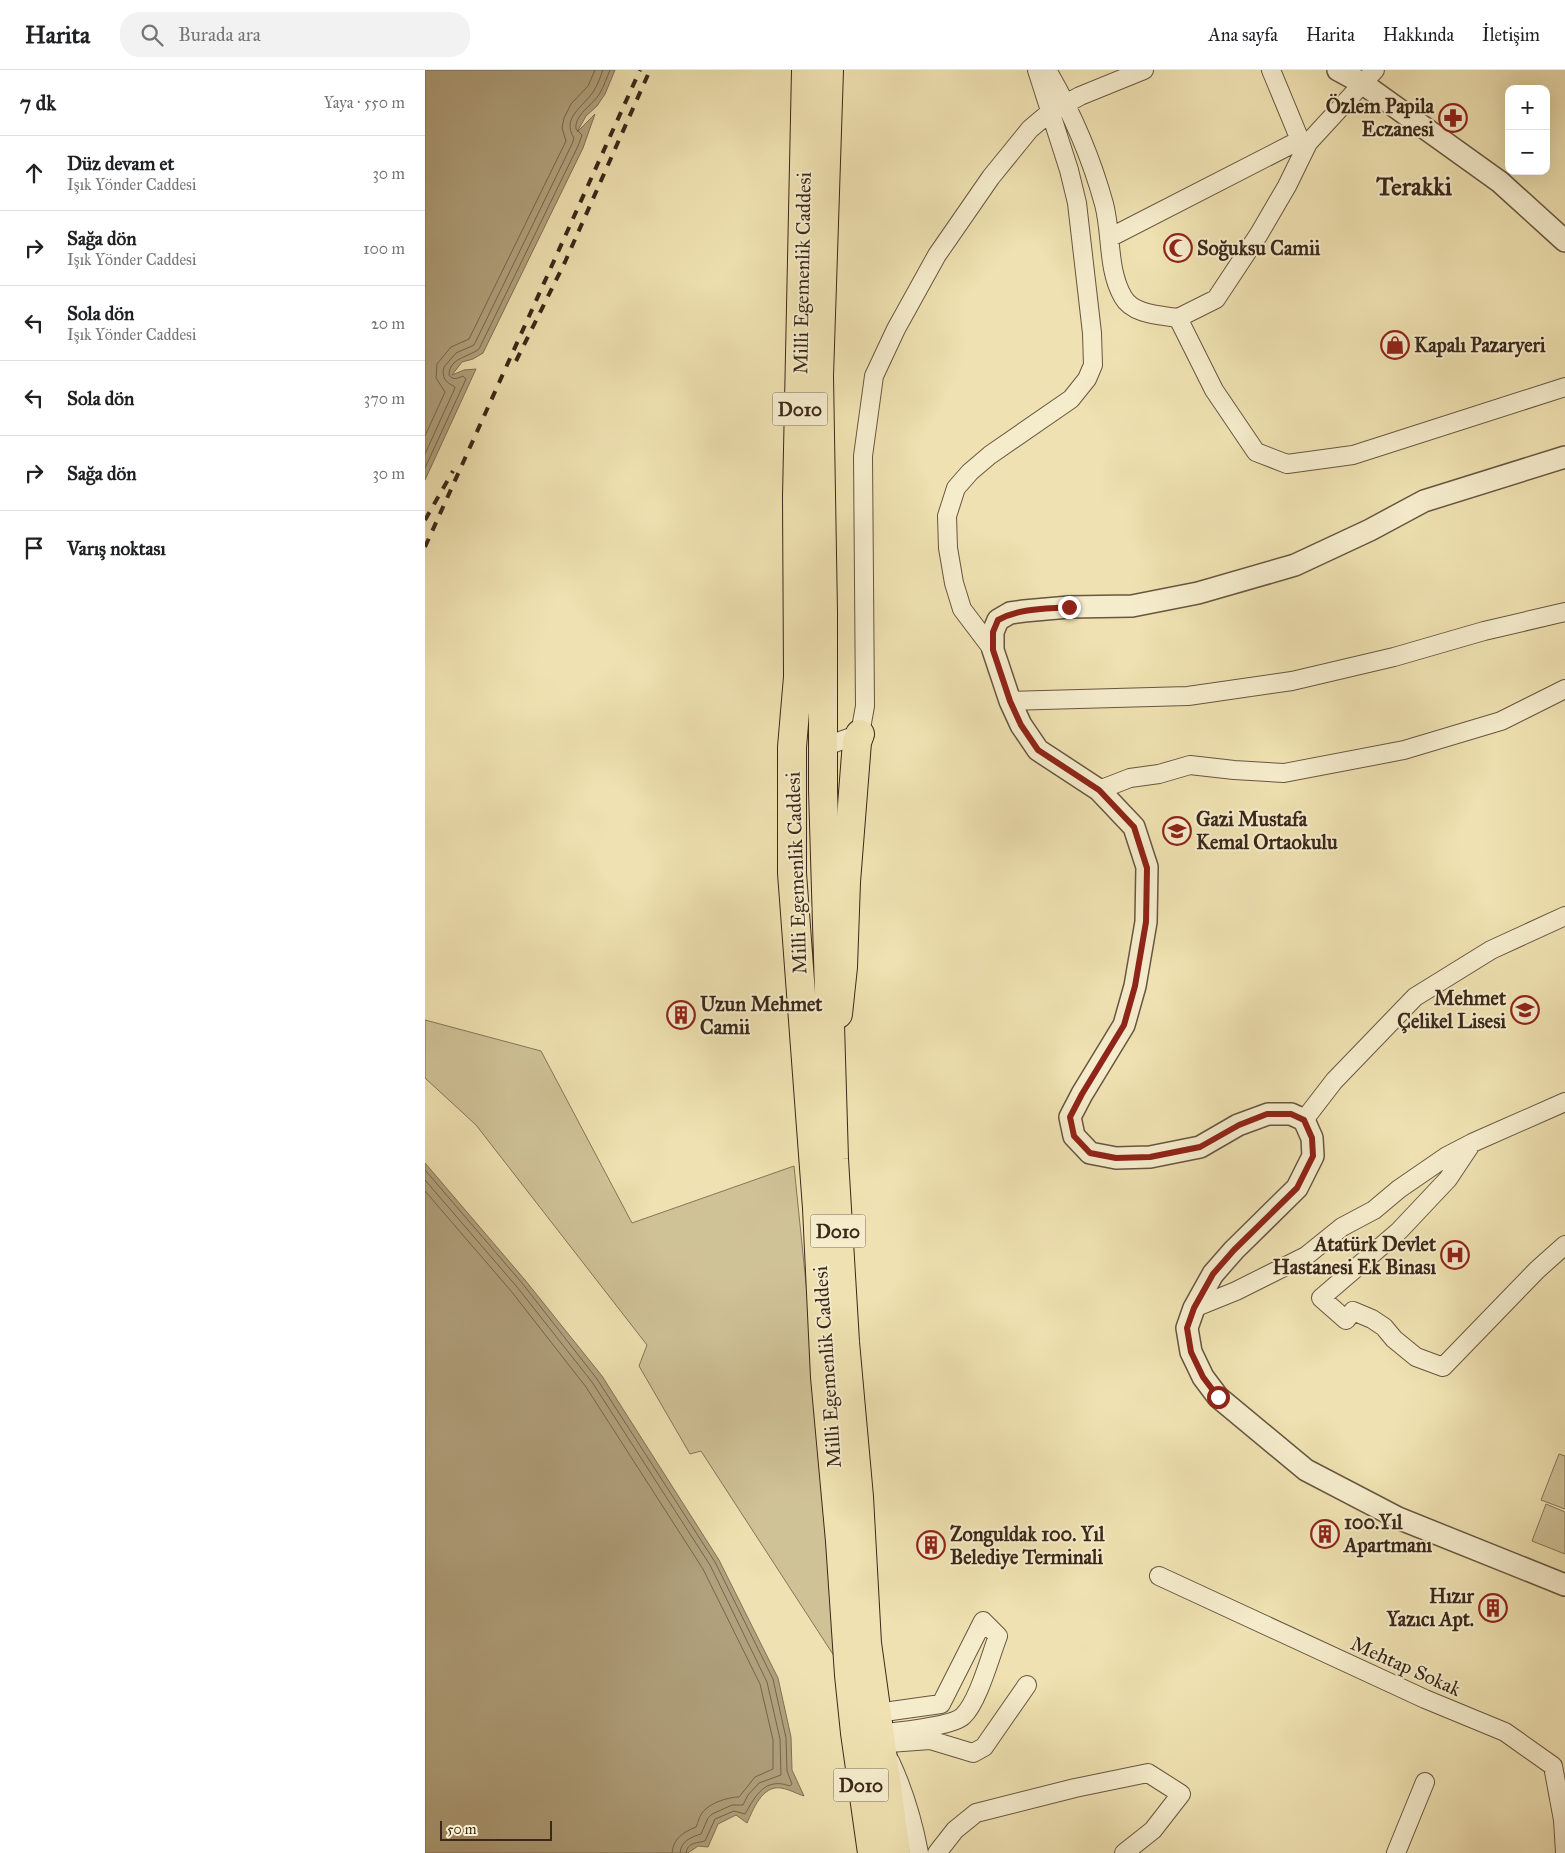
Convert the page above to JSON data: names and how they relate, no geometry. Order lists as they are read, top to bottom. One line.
{"streets":{"main road":["Milli Egemenlik Caddesi","D010"],"street":["Mehtap Sokak"]},"districts":["Terakki"],"places":{"pharmacy":["Özlem Papila Eczanesi"],"mosque":["Soğuksu Camii"],"shop":["Kapalı Pazaryeri"],"school or university":["Gazi Mustafa Kemal Ortaokulu","Mehmet Çelikel Lisesi"],"building":["Uzun Mehmet Camii","100.Yıl Apartmanı","Zonguldak 100. Yıl Belediye Terminali","Hızır Yazıcı Apt."],"hospital":["Atatürk Devlet Hastanesi Ek Binası"]},"scale_bar":"50 m","page":{"header":"Harita","search":"Burada ara","nav":["Ana sayfa","Harita","Hakkında","İletişim"],"heading":["7 dk","Yaya · 550 m"],"map_buttons":["+","−"],"list":[["Düz devam et","Işık Yönder Caddesi","30 m"],["Sağa dön","Işık Yönder Caddesi","100 m"],["Sola dön","Işık Yönder Caddesi","20 m"],["Sola dön","370 m"],["Sağa dön","30 m"],"Varış noktası"],"scale":"50 m"}}
